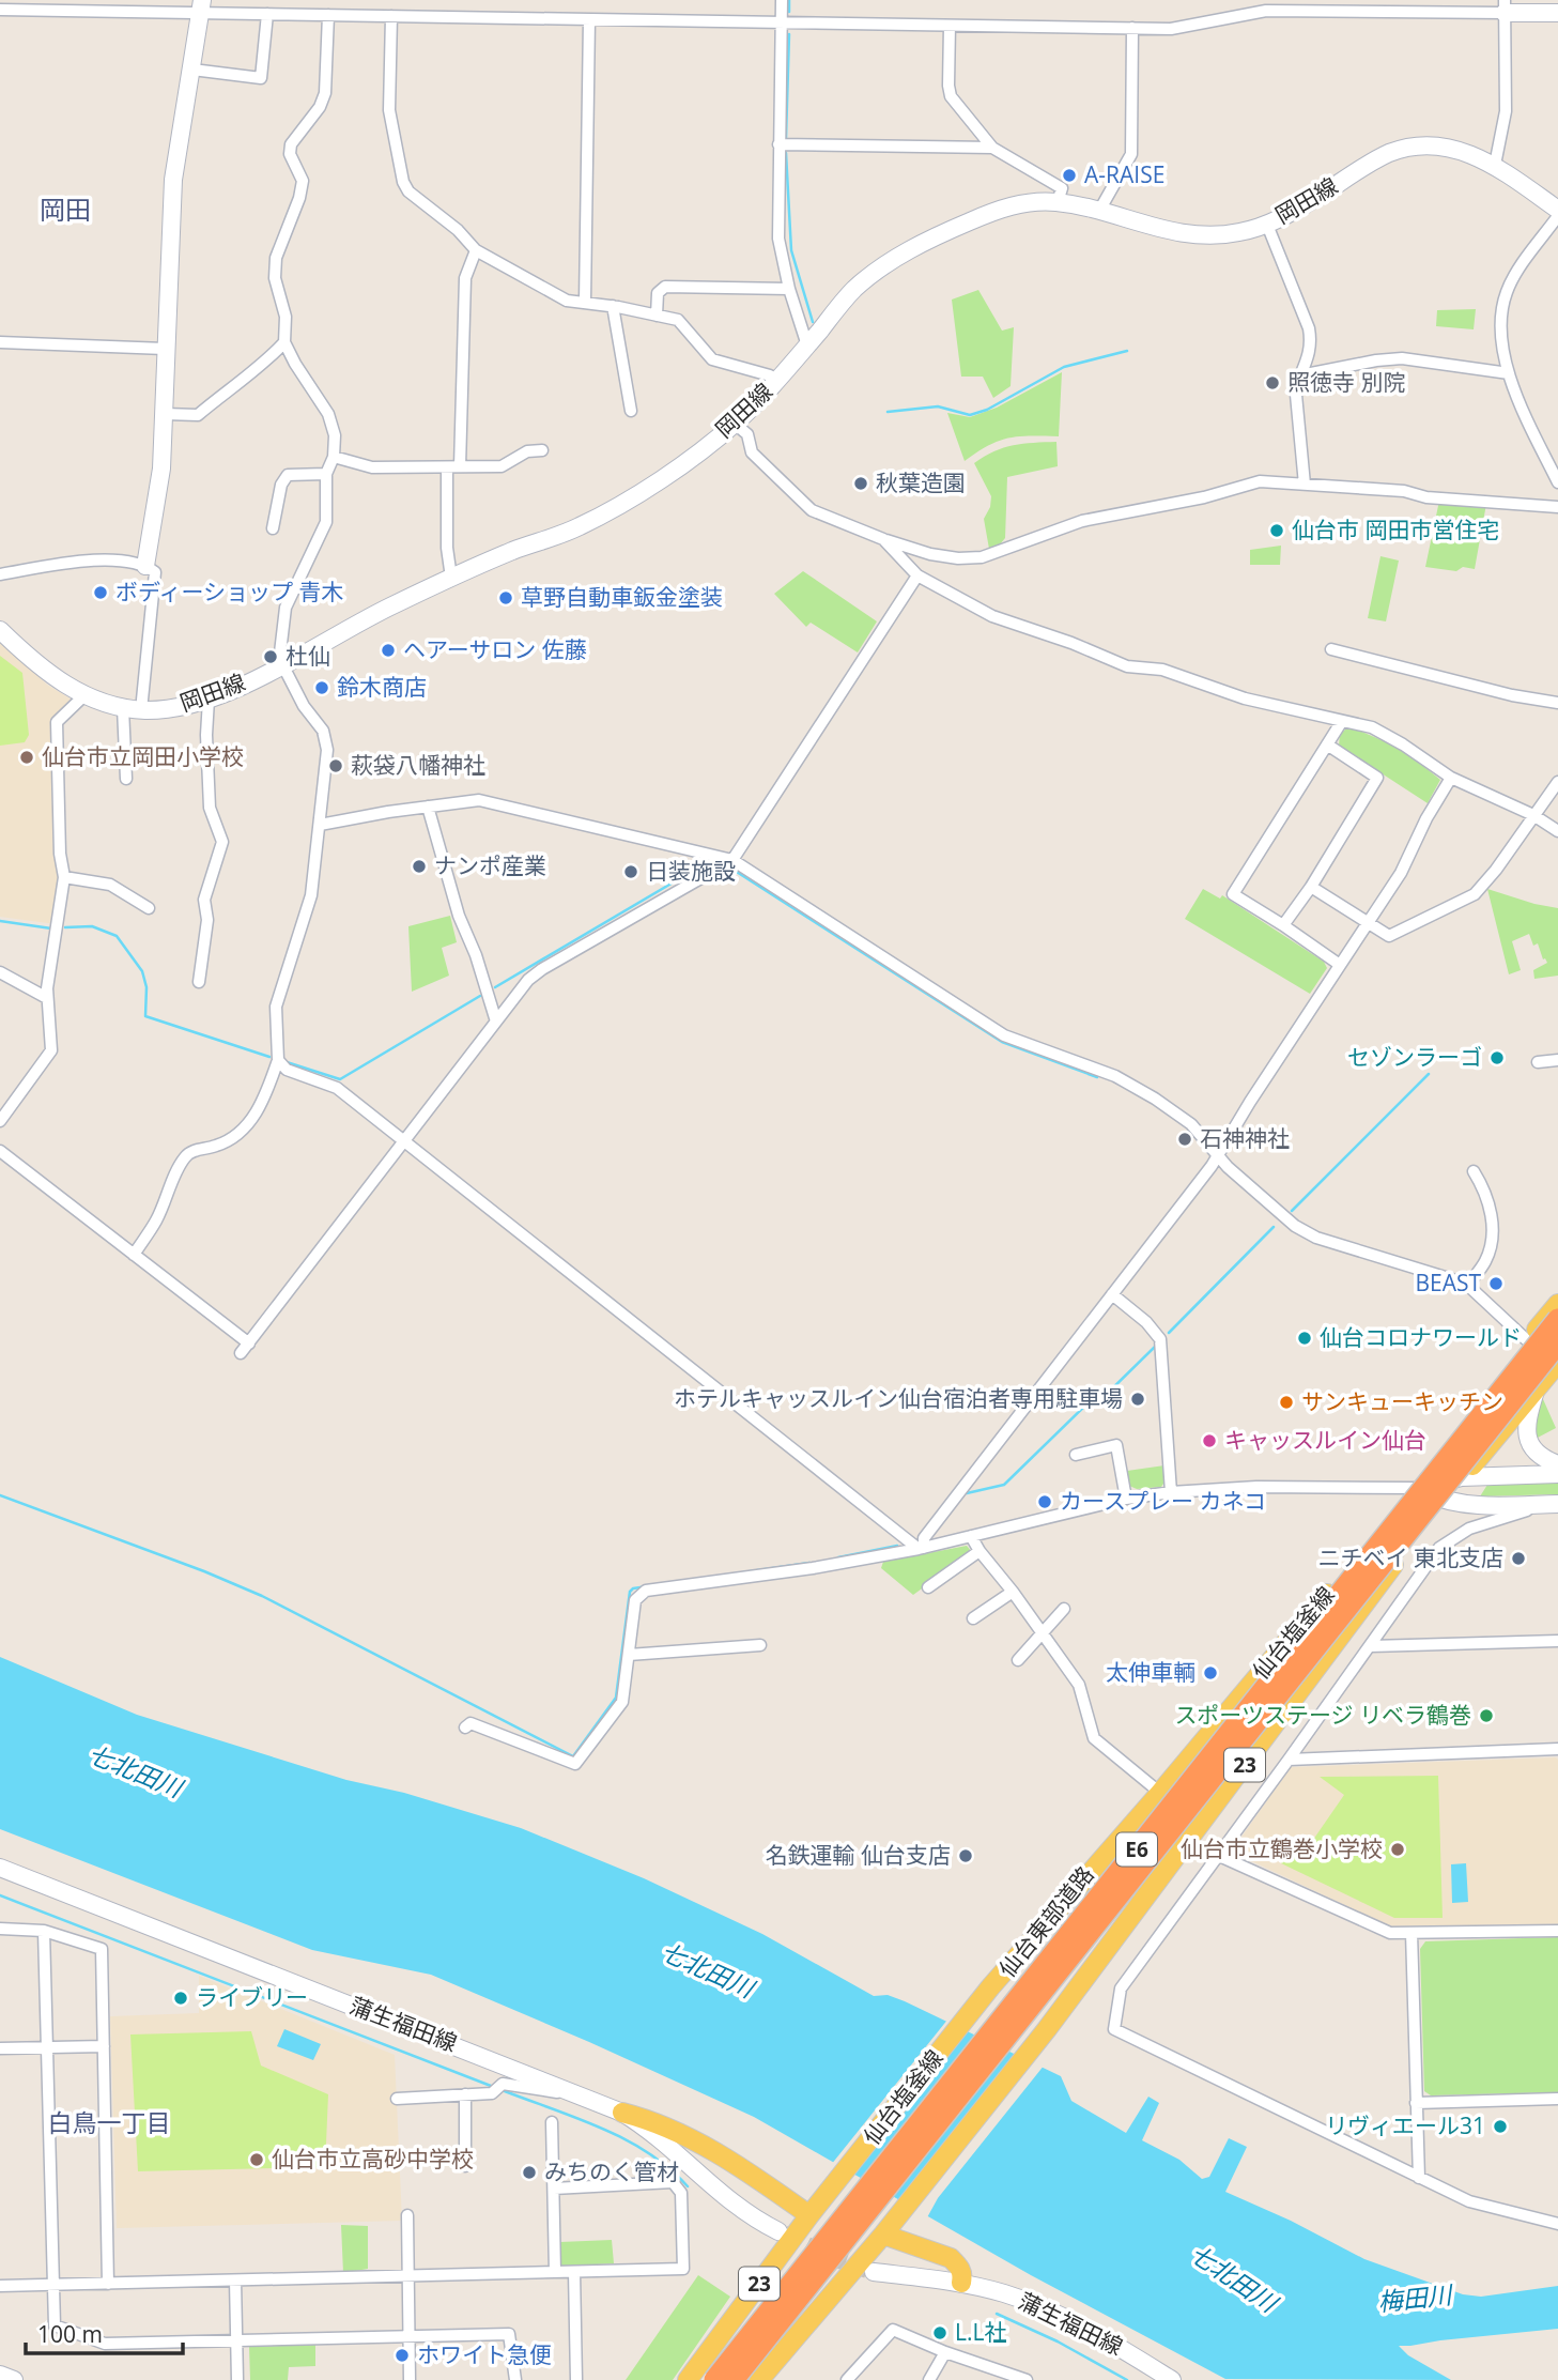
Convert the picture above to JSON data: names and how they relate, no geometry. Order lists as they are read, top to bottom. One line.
{"streets":{"highway":["E6","仙台東部道路"],"main road":["仙台塩釜線","23"],"street":["岡田線","蒲生福田線"]},"districts":["岡田","白鳥一丁目"],"water":["七北田川","梅田川"],"places":["A-RAISE","照徳寺 別院","秋葉造園","仙台市 岡田市営住宅","ボディーショップ 青木","草野自動車鈑金塗装","ヘアーサロン 佐藤","杜仙","鈴木商店","仙台市立岡田小学校","萩袋八幡神社","ナンポ産業","日装施設","セゾンラーゴ","石神神社","BEAST","仙台コロナワールド","ホテルキャッスルイン仙台宿泊者専用駐車場","サンキューキッチン","キャッスルイン仙台","カースプレー カネコ","ニチベイ 東北支店","太伸車輌","スポーツステージ リベラ鶴巻","仙台市立鶴巻小学校","名鉄運輸 仙台支店","ライブリー","リヴィエール31","仙台市立高砂中学校","みちのく管材","L.L社","ホワイト急便"],"scale_bar":"100 m"}
